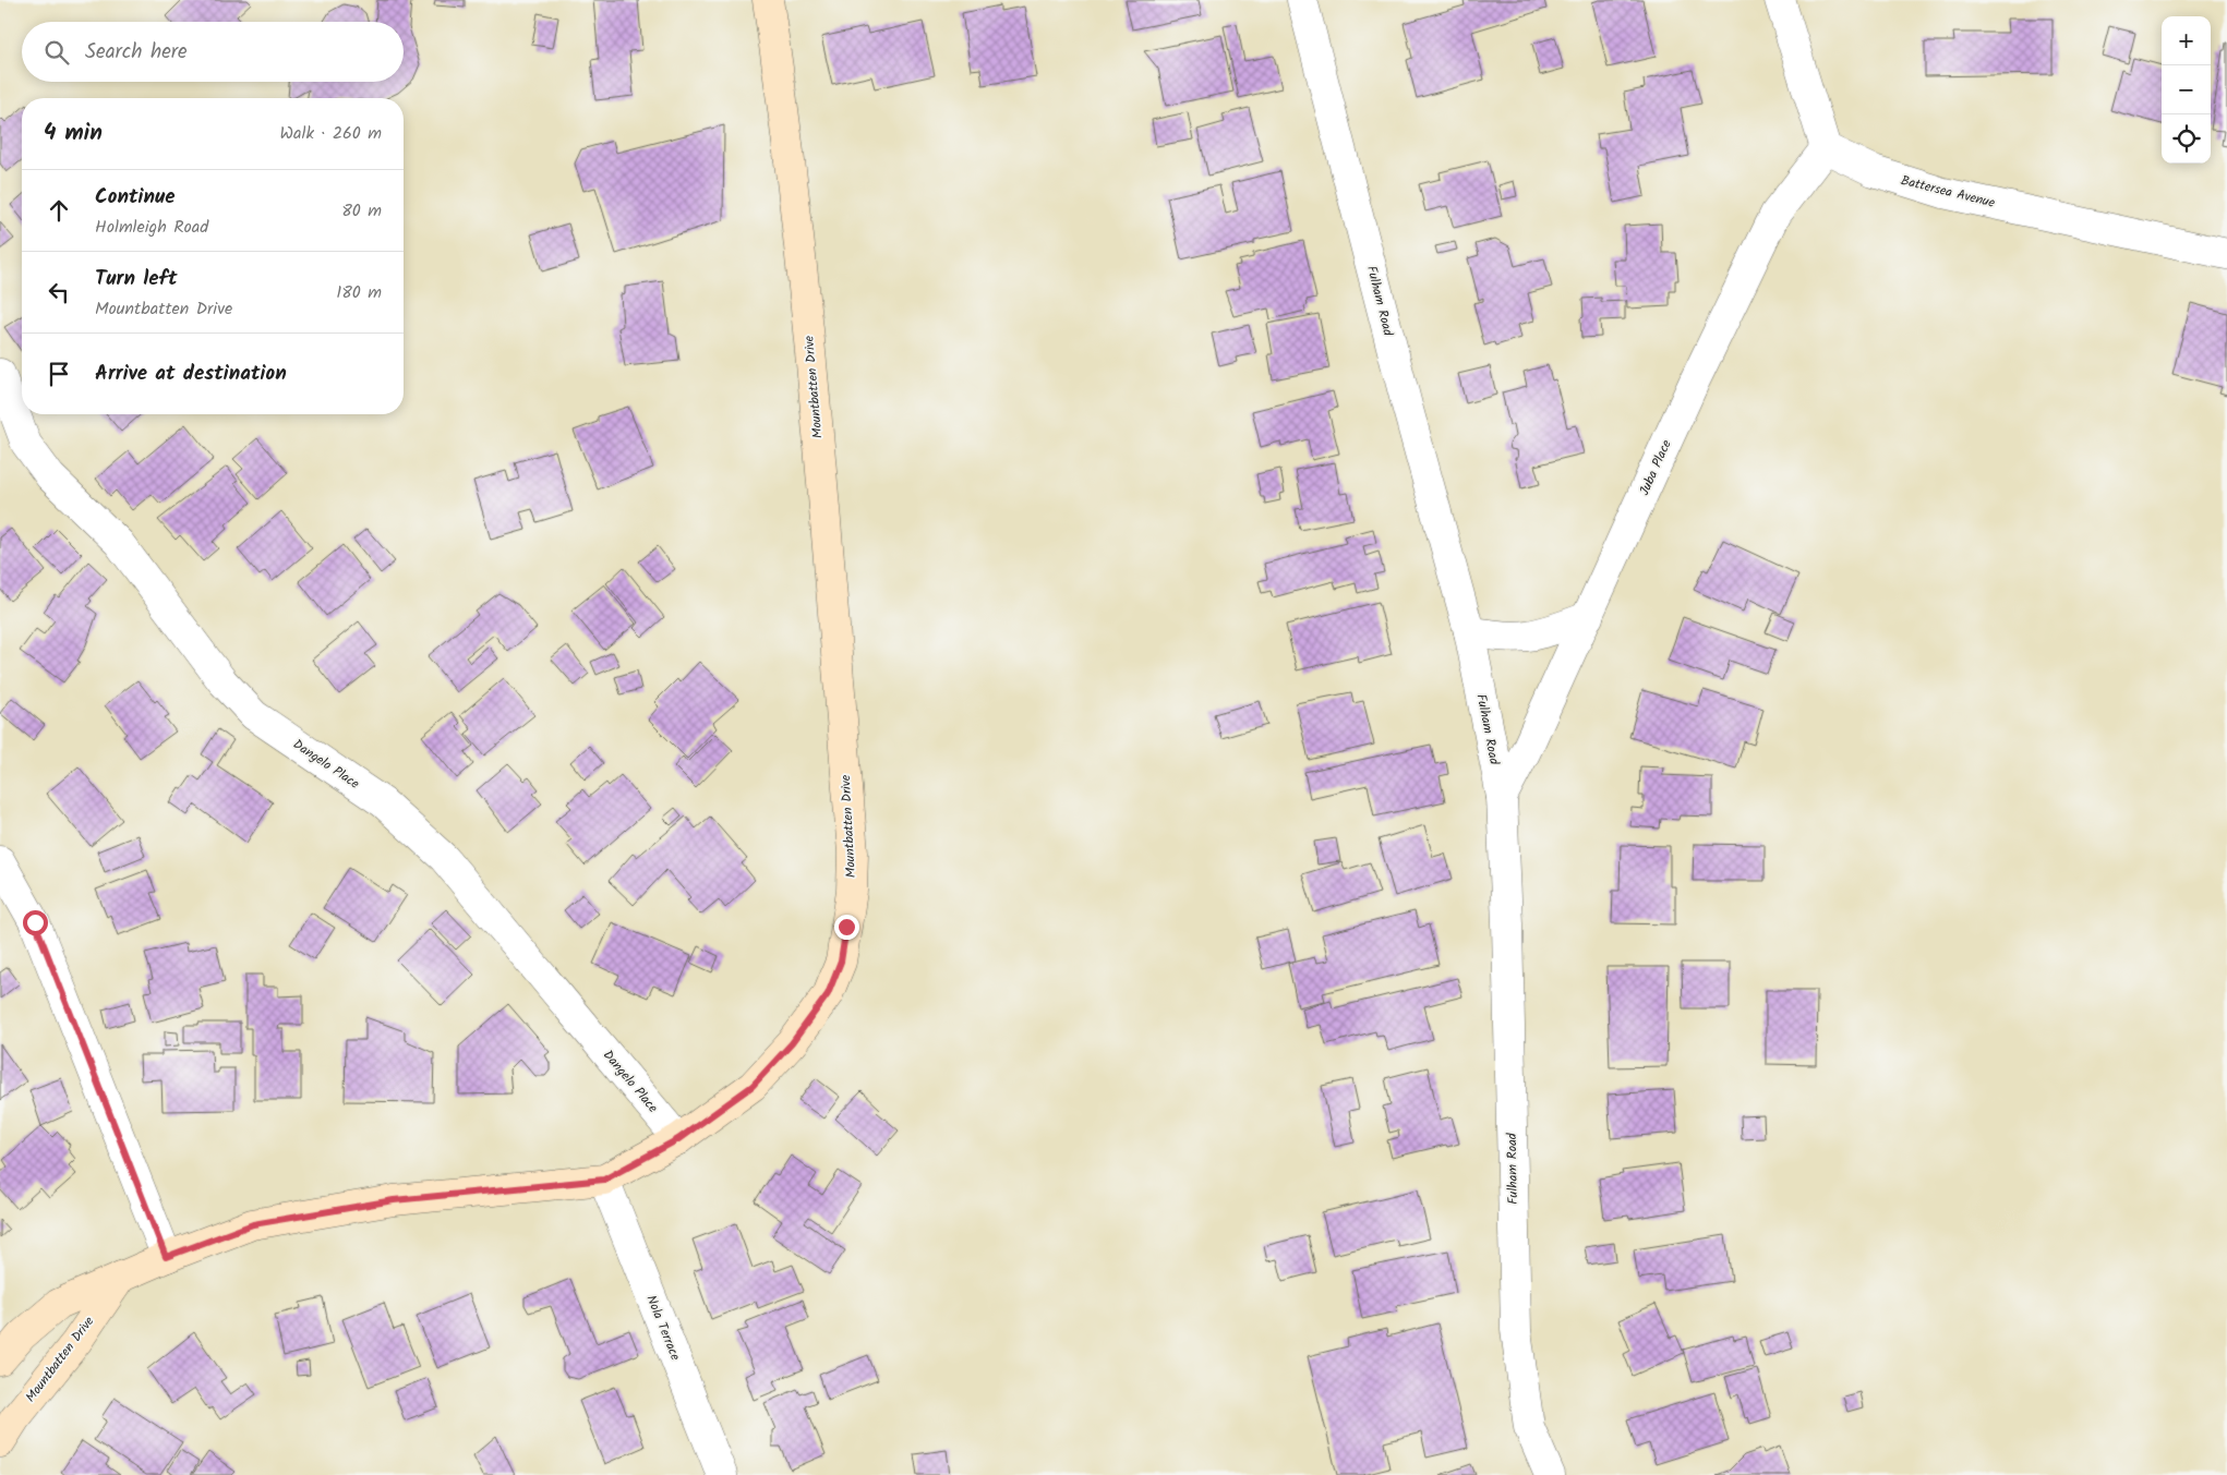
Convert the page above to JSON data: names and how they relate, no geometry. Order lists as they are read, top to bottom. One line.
{"streets":{"main road":["Mountbatten Drive"],"street":["Battersea Avenue","Fulham Road","Juba Place","Dangelo Place","Nola Terrace"]},"crossings":[["Battersea Avenue","Juba Place"],["Fulham Road","Juba Place"],["Mountbatten Drive","Dangelo Place"],["Mountbatten Drive","Nola Terrace"]],"page":{"map_buttons":["+","−"],"search":"Search here","heading":["4 min","Walk · 260 m"],"list":[["Continue","Holmleigh Road","80 m"],["Turn left","Mountbatten Drive","180 m"],"Arrive at destination"]}}
